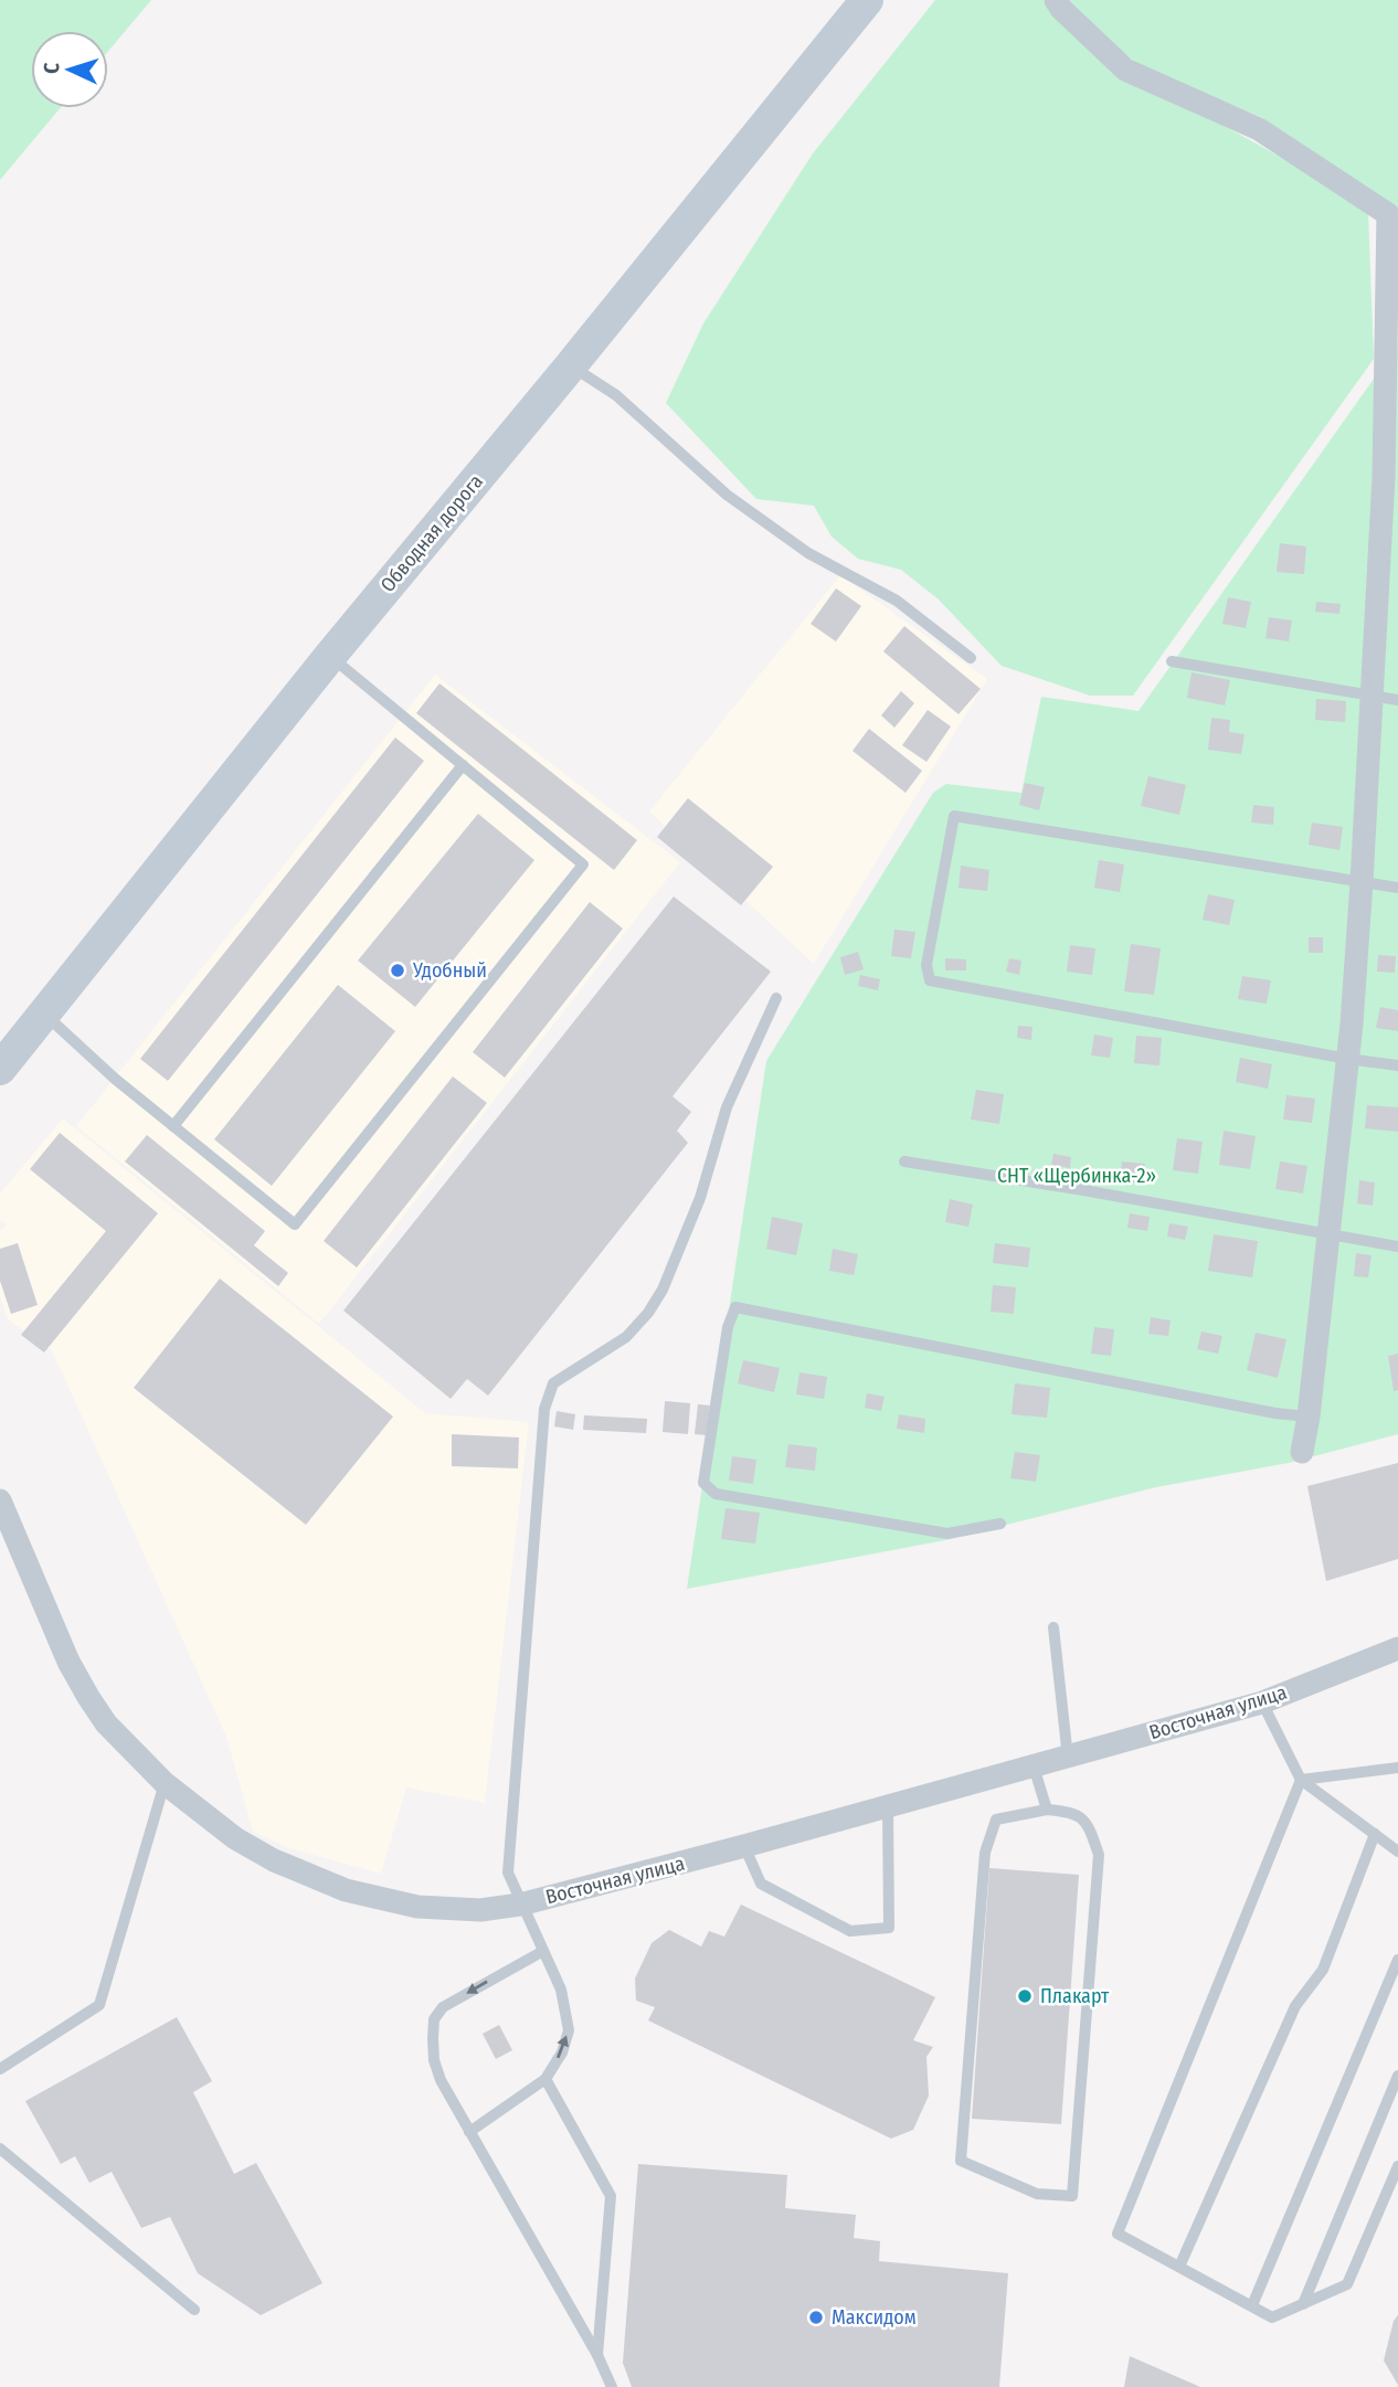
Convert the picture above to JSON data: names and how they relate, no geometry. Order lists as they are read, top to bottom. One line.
{"streets":{"main road":["Обводная дорога"],"street":["Восточная улица"]},"parks":["СНТ «Щербинка-2»"],"places":["Удобный","Плакарт","Максидом"],"north":"left"}
